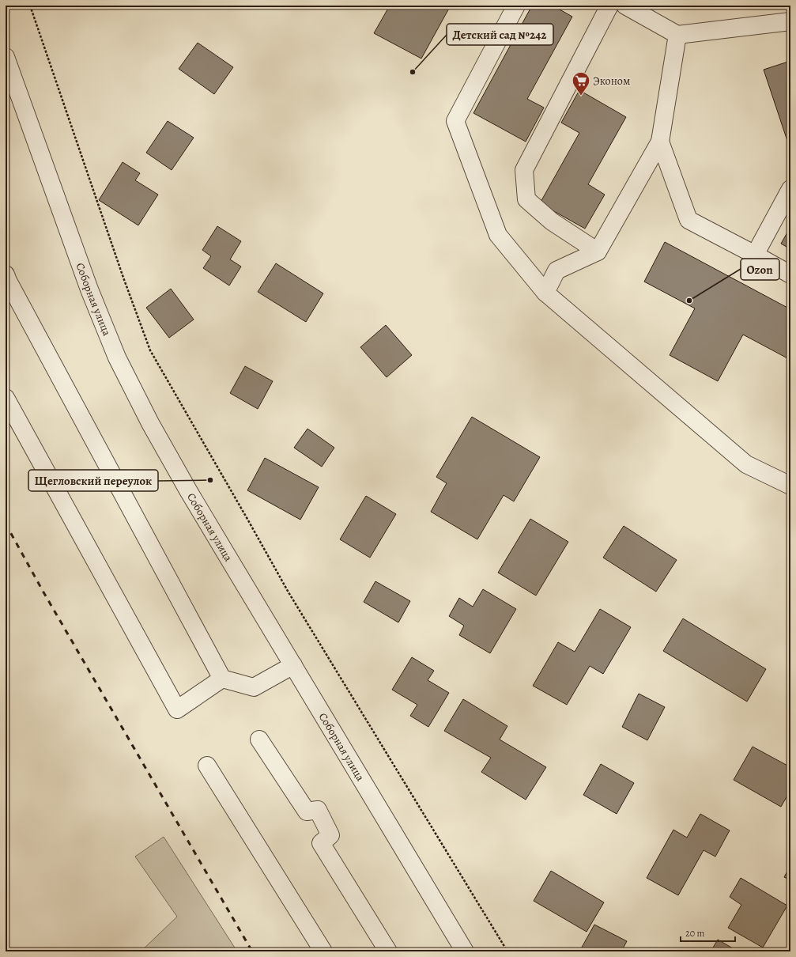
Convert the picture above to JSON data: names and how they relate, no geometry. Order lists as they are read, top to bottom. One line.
{"streets":{"street":["Соборная улица"]},"places":{"other":["Детский сад №242","Ozon","Щегловский переулок"],"supermarket":["Эконом"]},"scale_bar":"20 m"}
